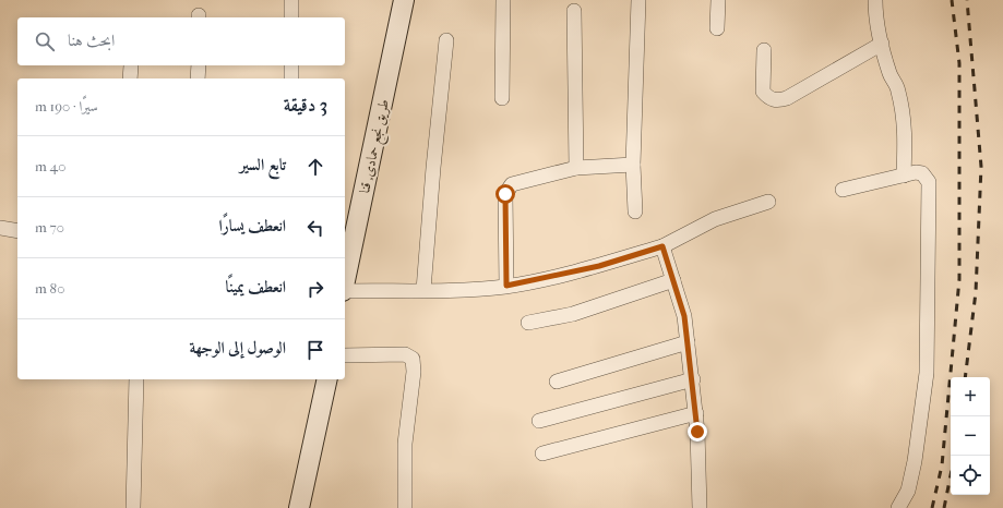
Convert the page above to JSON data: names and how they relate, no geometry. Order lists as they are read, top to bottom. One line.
{"streets":{"main road":["طريق نجع حمادى, قنا"]},"page":{"search":"ابحث هنا","heading":["3 دقيقة","سيرًا · 190 m"],"list":[["تابع السير","40 m"],["انعطف يسارًا","70 m"],["انعطف يمينًا","80 m"],"الوصول إلى الوجهة"],"map_buttons":["+","−"]}}
